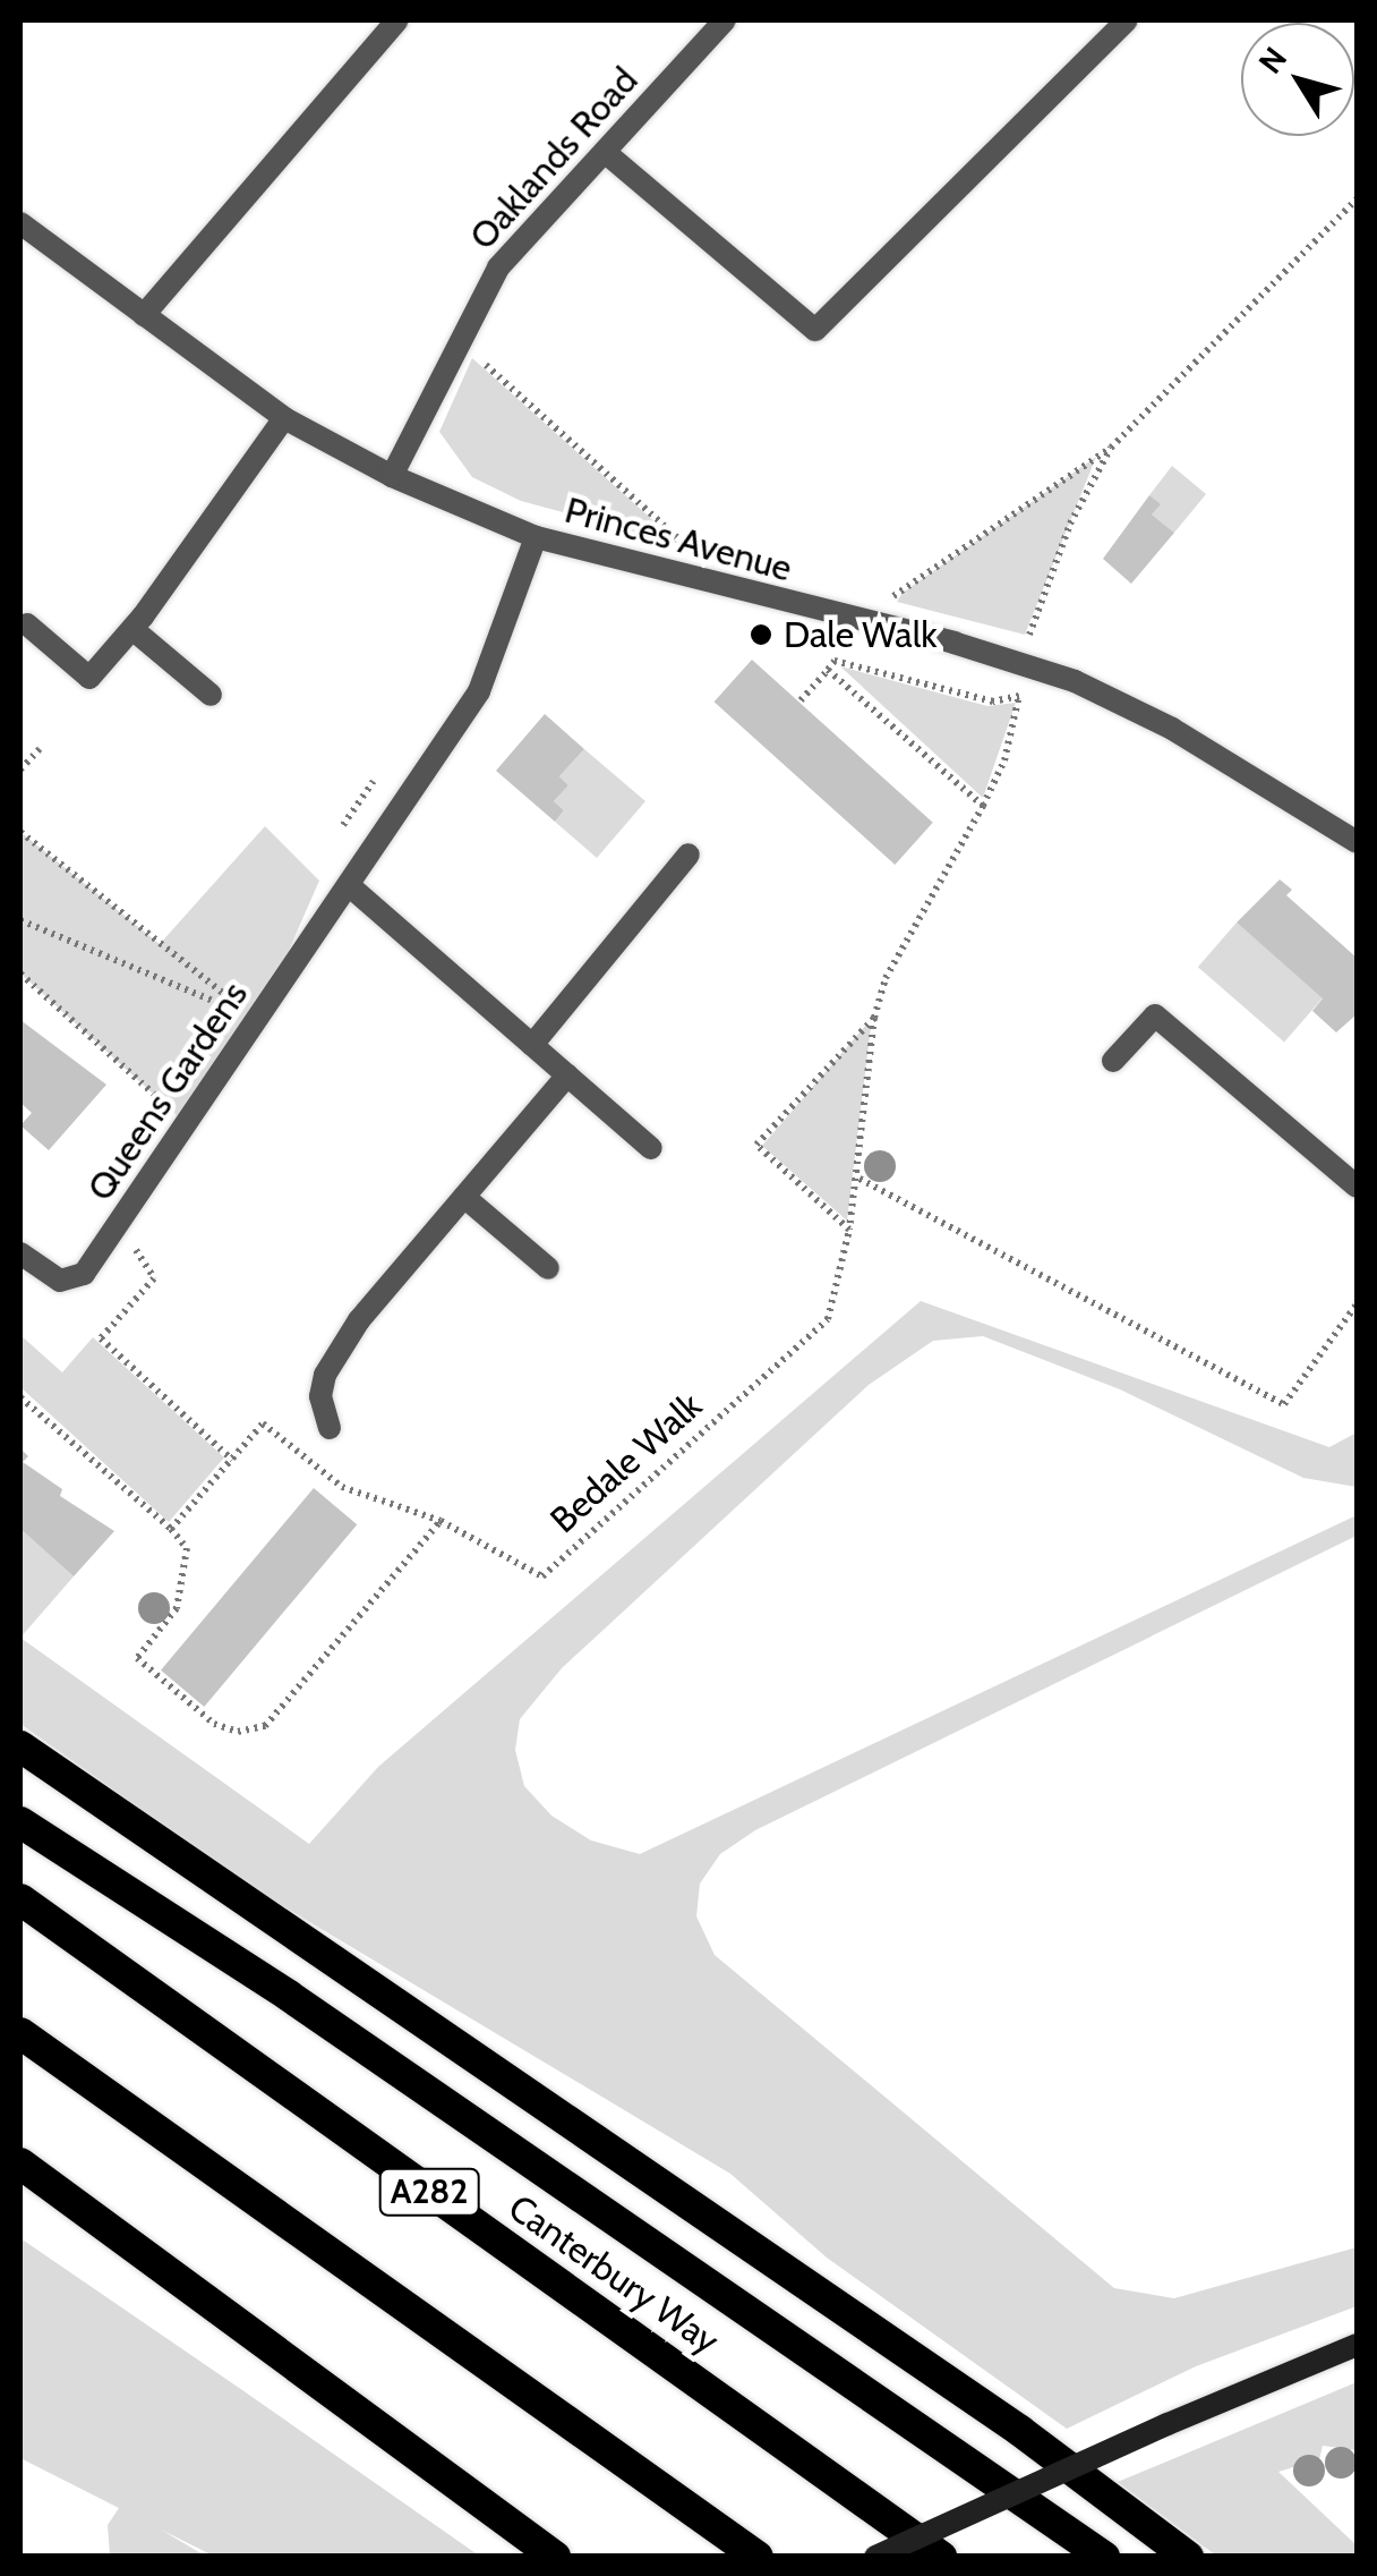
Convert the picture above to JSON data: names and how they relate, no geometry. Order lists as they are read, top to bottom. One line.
{"streets":{"highway":["A282","Canterbury Way"],"street":["Oaklands Road","Princes Avenue","Queens Gardens"],"path":["Bedale Walk"]},"crossings":[["Oaklands Road","Princes Avenue"],["Princes Avenue","Queens Gardens"]],"places":["Dale Walk"],"north":"top left"}
